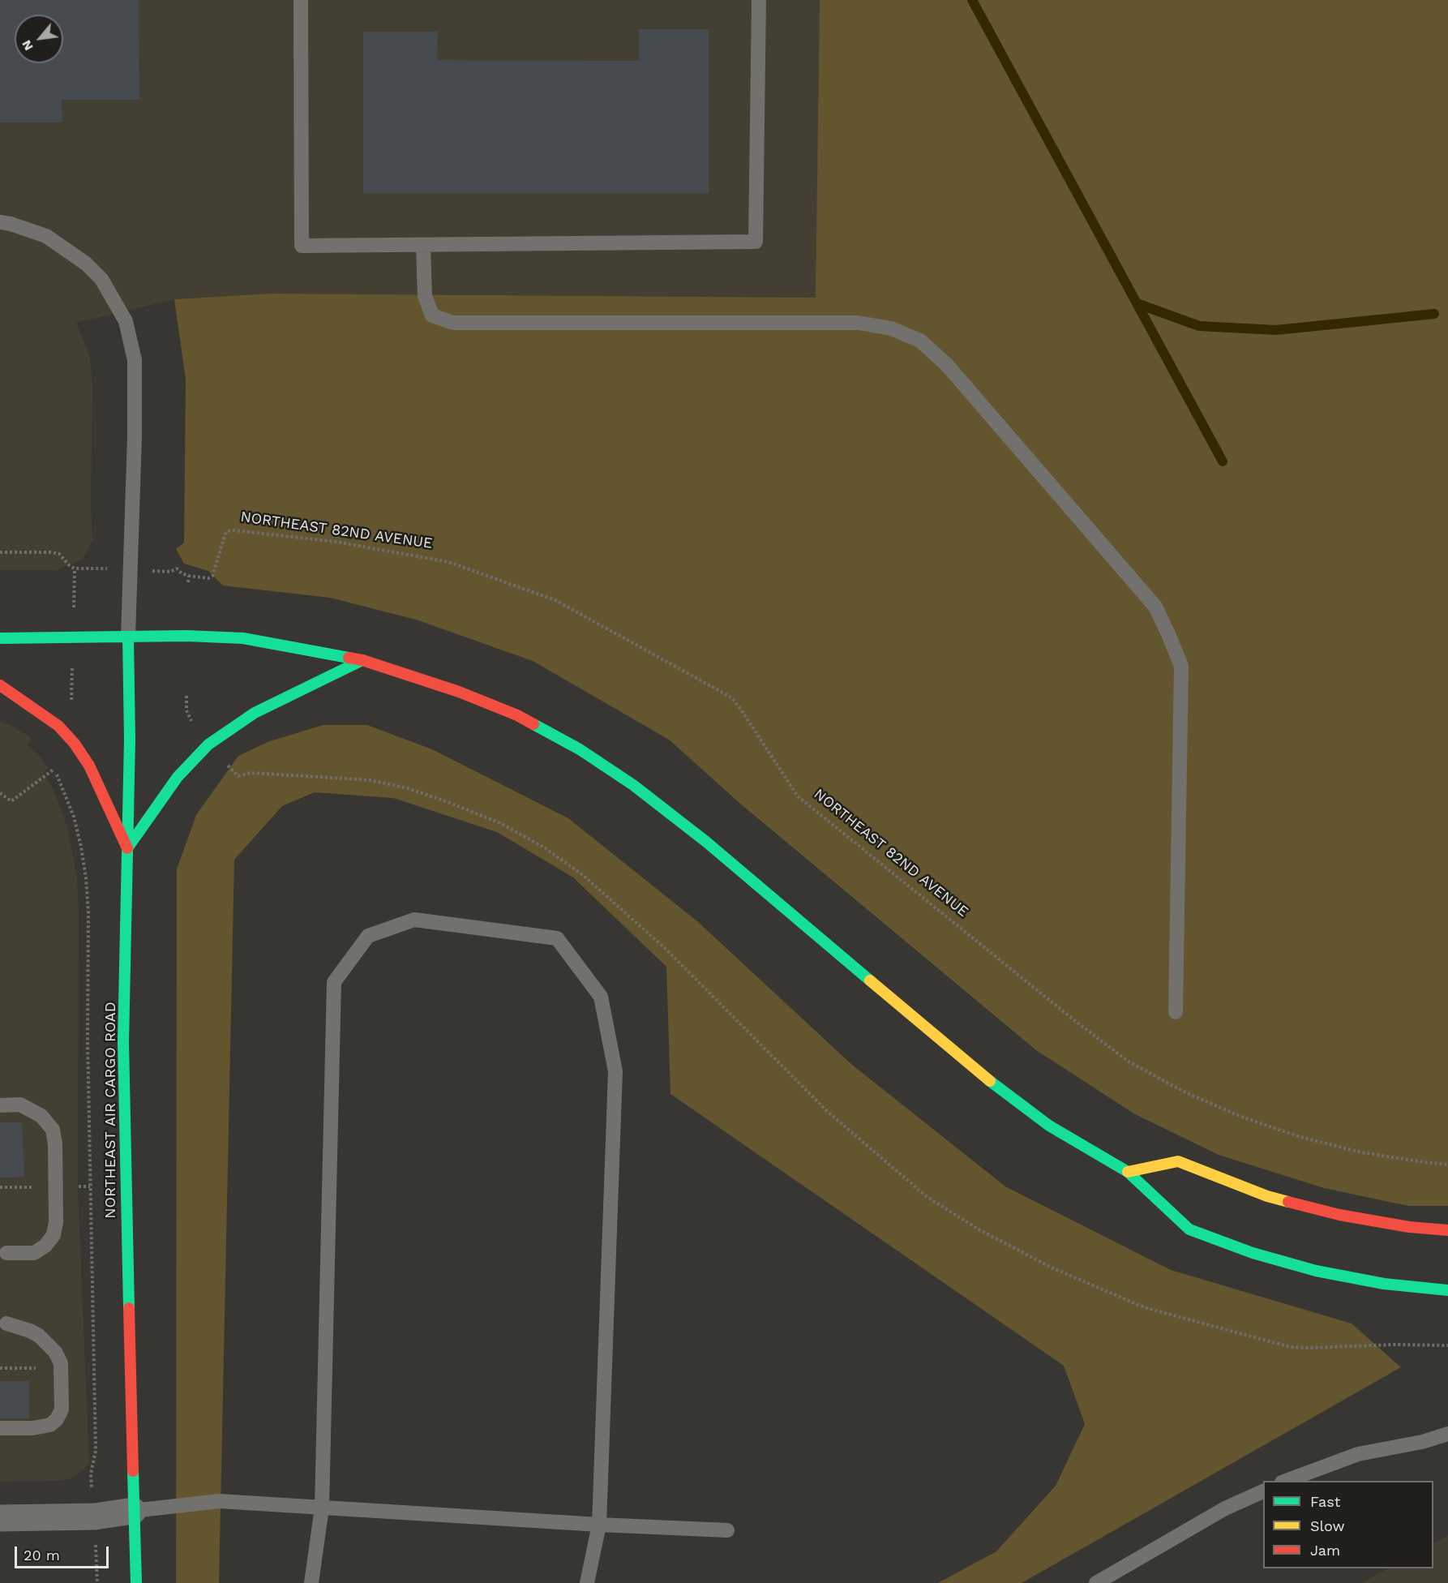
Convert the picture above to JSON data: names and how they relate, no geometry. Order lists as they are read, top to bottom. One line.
{"streets":{"main road":["NORTHEAST AIR CARGO ROAD"],"path":["NORTHEAST 82ND AVENUE"]},"legend":["Fast","Slow","Jam"],"scale_bar":"20 m","north":"bottom left"}
